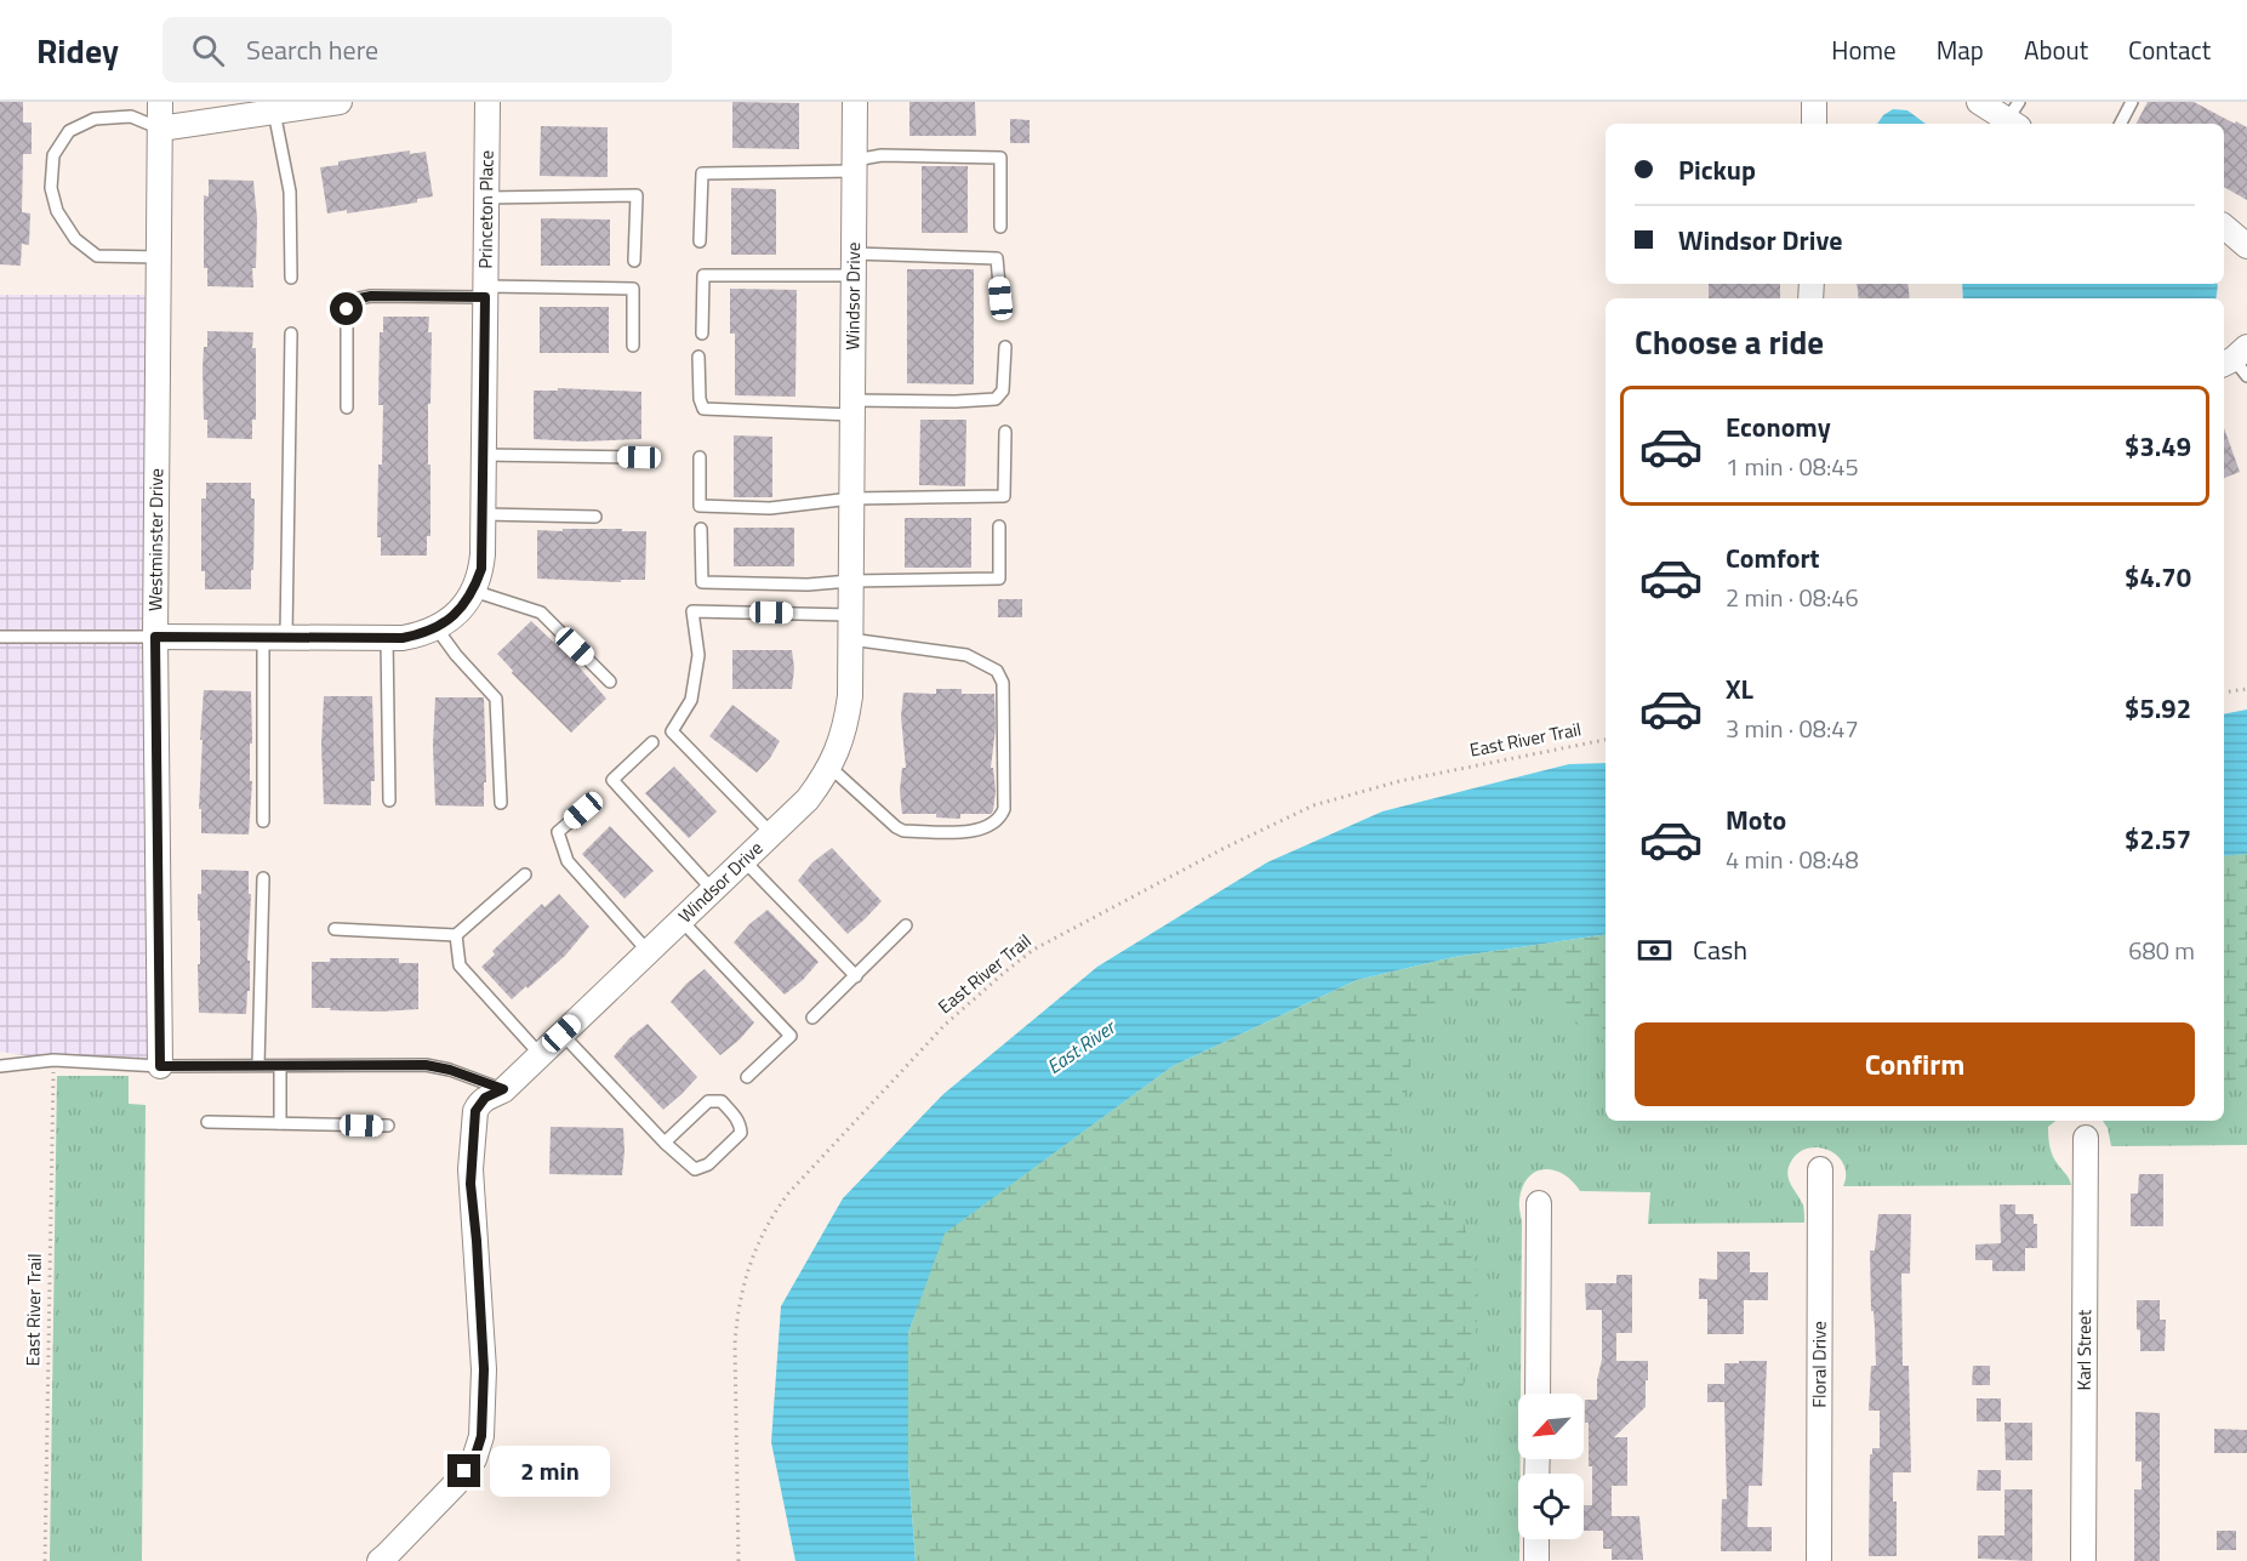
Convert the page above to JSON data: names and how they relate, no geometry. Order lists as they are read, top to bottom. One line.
{"streets":{"street":["Princeton Place","Windsor Drive","Westminster Drive","Karl Street","Floral Drive"],"path":["East River Trail"]},"crossings":[["Princeton Place","Westminster Drive"]],"water":["East River"],"north":"bottom left","page":{"header":"Ridey","search":"Search here","nav":["Home","Map","About","Contact"],"banner":["Pickup","Windsor Drive"],"heading":"Choose a ride","list":[{"name":"Economy","note":"1 min · 08:45","value":"$3.49"},{"name":"Comfort","note":"2 min · 08:46","value":"$4.70"},{"name":"XL","note":"3 min · 08:47","value":"$5.92"},{"name":"Moto","note":"4 min · 08:48","value":"$2.57"}],"pay":["Cash","680 m"],"buttons":"Confirm","bubble":"2 min"}}
